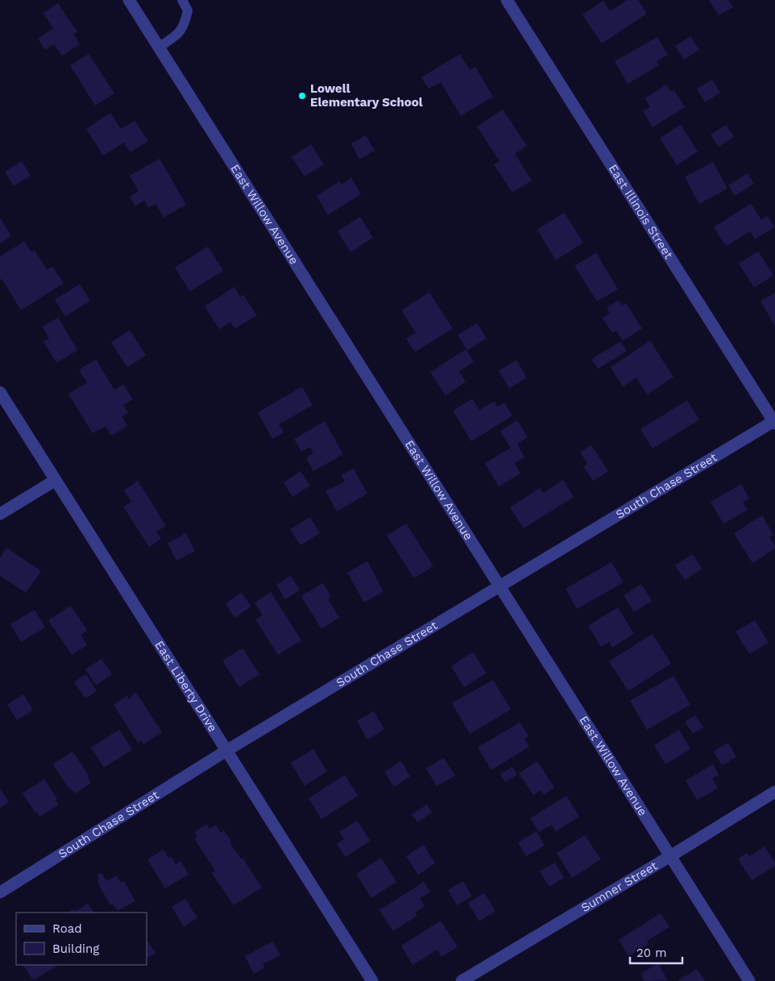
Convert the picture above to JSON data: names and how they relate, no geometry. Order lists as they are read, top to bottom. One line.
{"streets":{"street":["East Illinois Street","East Willow Avenue","South Chase Street","East Liberty Drive","Sumner Street"]},"crossings":[["East Illinois Street","South Chase Street"],["East Willow Avenue","South Chase Street"],["East Willow Avenue","Sumner Street"],["South Chase Street","East Liberty Drive"]],"places":["Lowell Elementary School"],"legend":["Road","Building"],"scale_bar":"20 m"}
